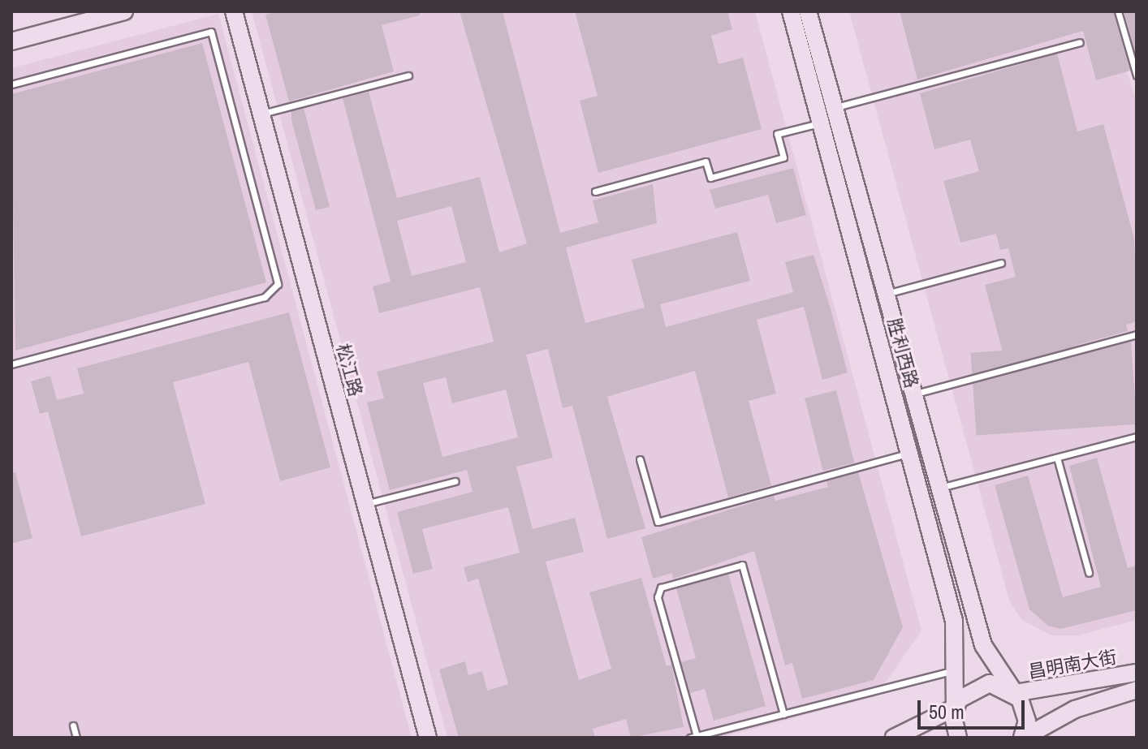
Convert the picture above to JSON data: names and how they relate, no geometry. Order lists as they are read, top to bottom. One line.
{"streets":{"main road":["胜利西路","松江路","昌明南大街"]},"crossings":[["胜利西路","昌明南大街"]],"scale_bar":"50 m"}
